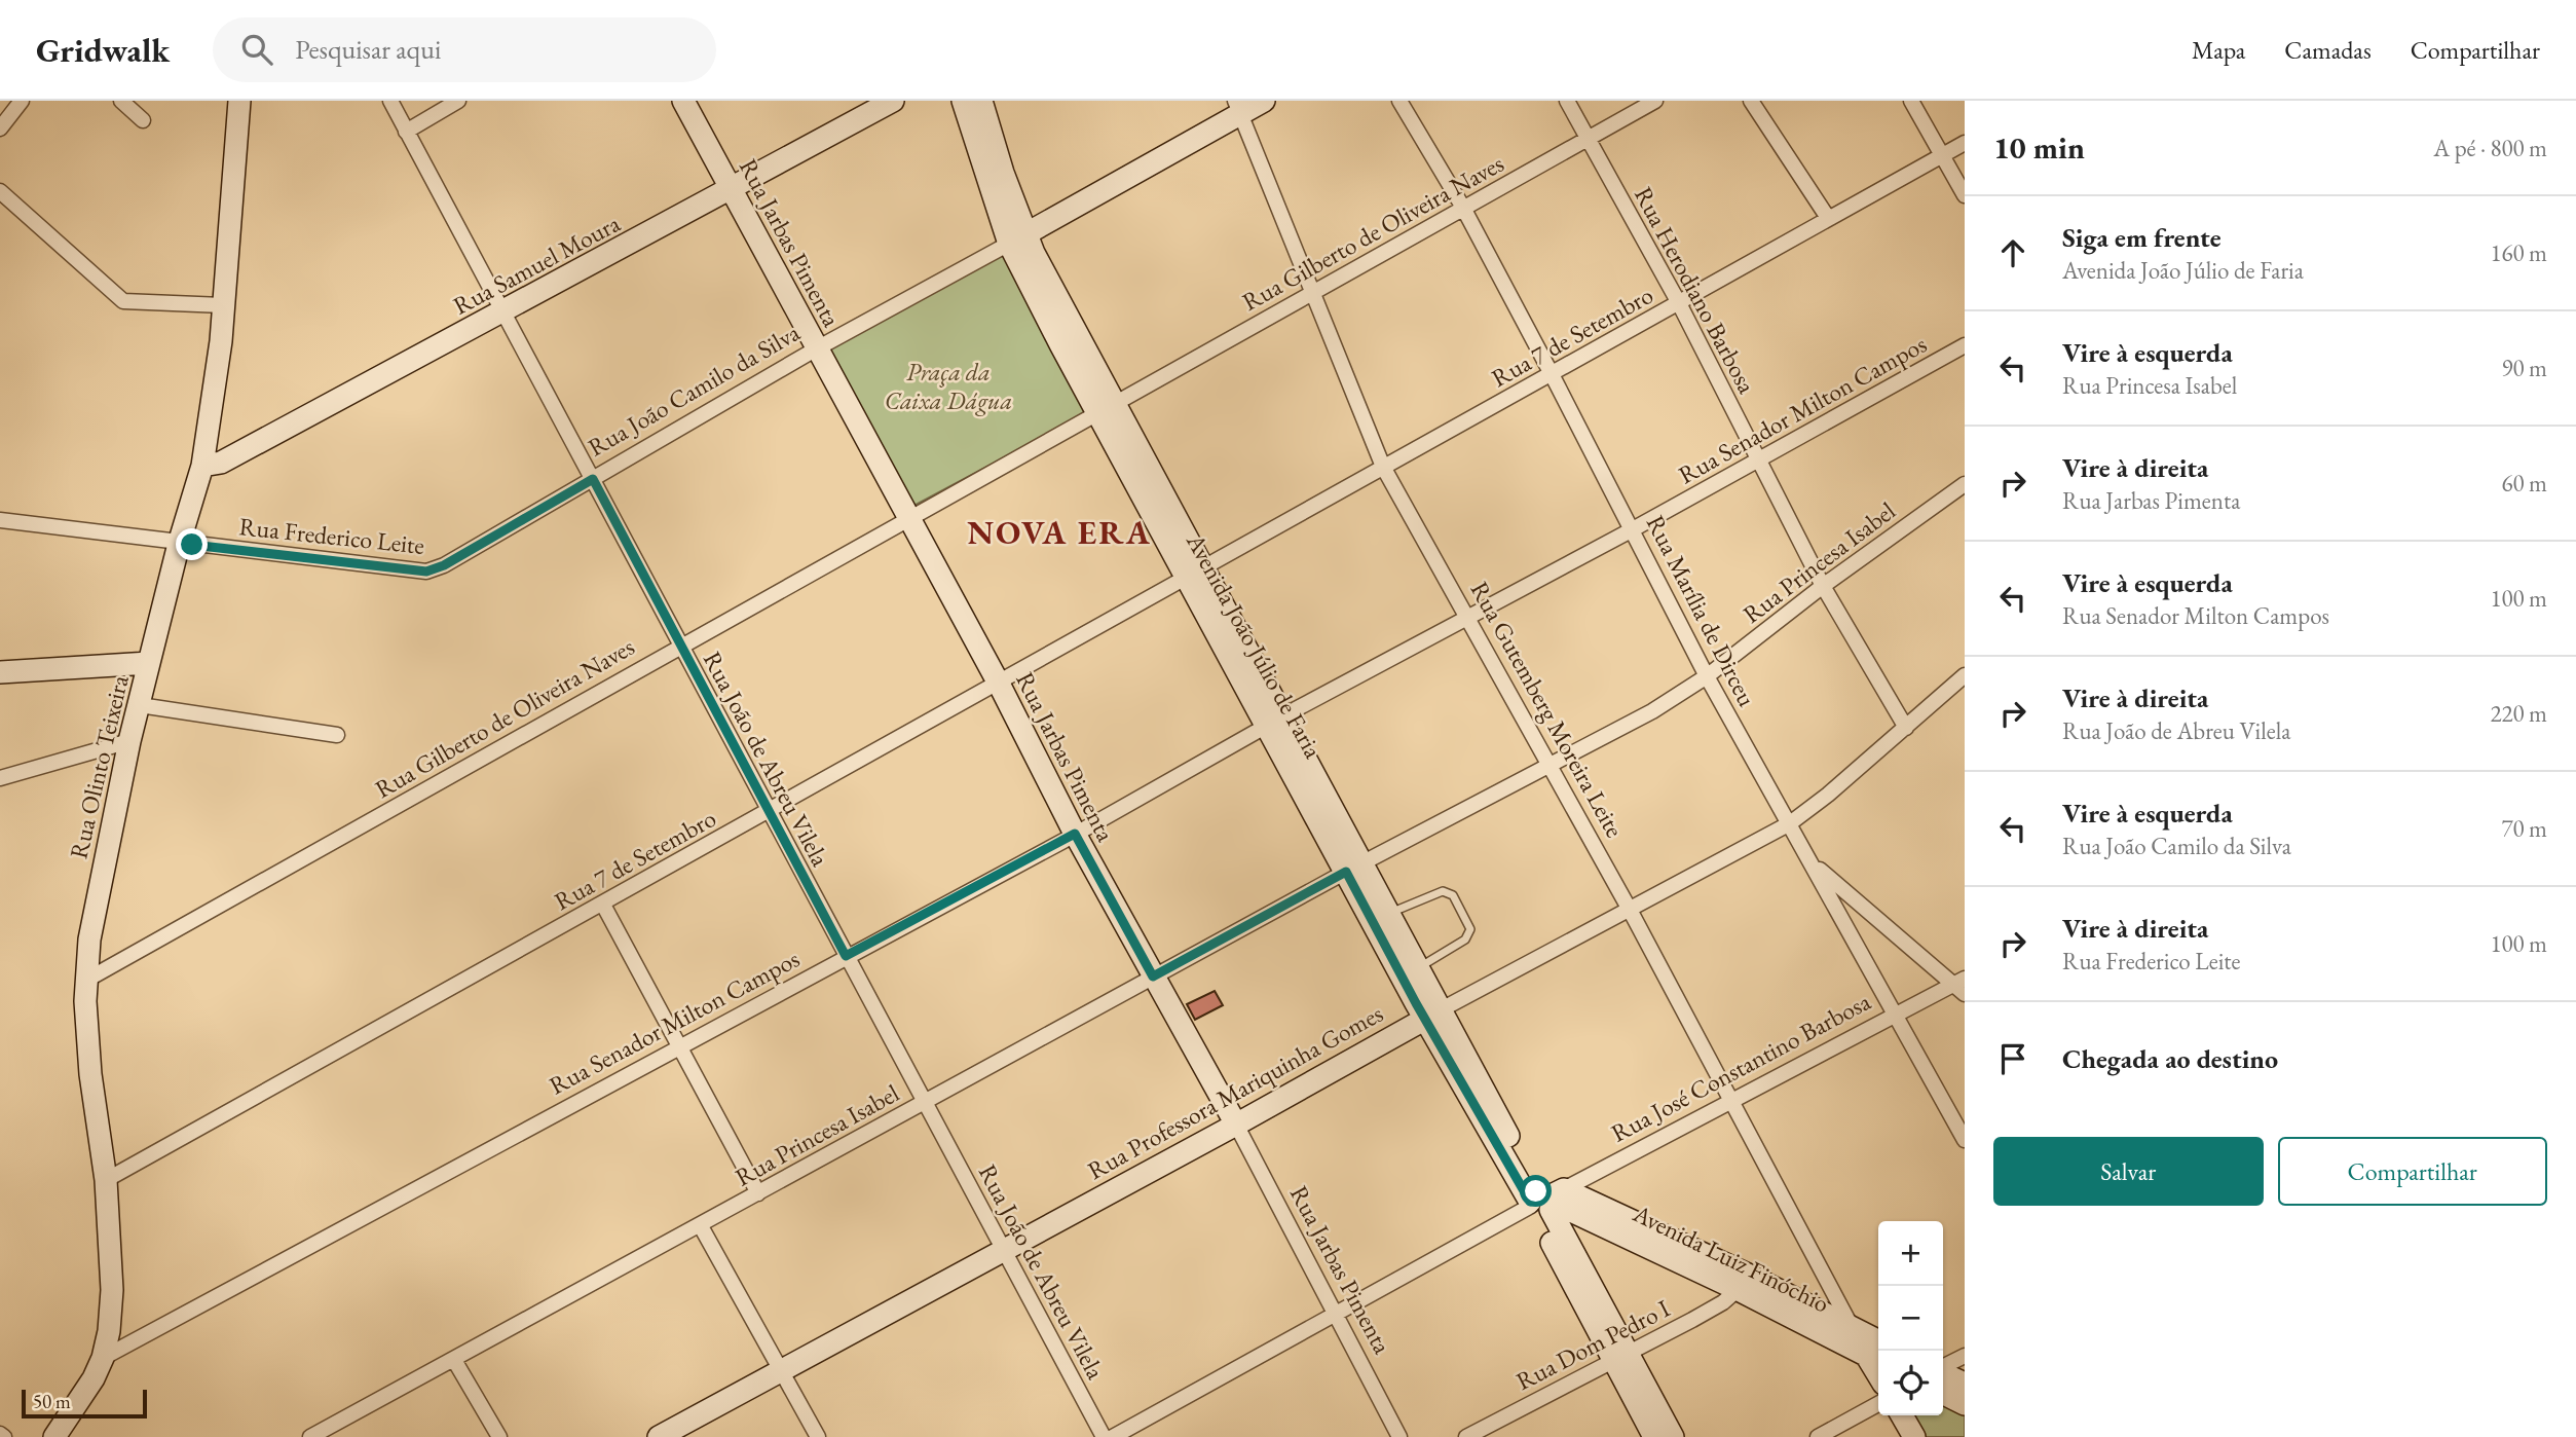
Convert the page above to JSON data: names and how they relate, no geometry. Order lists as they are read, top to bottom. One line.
{"streets":{"street":["Rua Gilberto de Oliveira Naves","Rua Jarbas Pimenta","Rua Samuel Moura","Rua Herodiano Barbosa","Rua 7 de Setembro","Rua João Camilo da Silva","Rua Senador Milton Campos","Rua Frederico Leite","Rua Princesa Isabel","Rua Marília de Dirceu","Avenida João Júlio de Faria","Rua Gutemberg Moreira Leite","Rua João de Abreu Vilela","Rua Olinto Teixeira","Rua José Constantino Barbosa","Rua Professora Mariquinha Gomes","Avenida Luiz Finóchio","Rua Dom Pedro I"]},"crossings":[["Rua Gilberto de Oliveira Naves","Rua Jarbas Pimenta"],["Rua Gilberto de Oliveira Naves","Rua Herodiano Barbosa"],["Rua Gilberto de Oliveira Naves","Rua Marília de Dirceu"],["Rua Gilberto de Oliveira Naves","Avenida João Júlio de Faria"],["Rua Gilberto de Oliveira Naves","Rua Gutemberg Moreira Leite"],["Rua Gilberto de Oliveira Naves","Rua João de Abreu Vilela"],["Rua Gilberto de Oliveira Naves","Rua Olinto Teixeira"],["Rua Jarbas Pimenta","Rua Samuel Moura"],["Rua Jarbas Pimenta","Rua 7 de Setembro"],["Rua Jarbas Pimenta","Rua João Camilo da Silva"],["Rua Jarbas Pimenta","Rua Senador Milton Campos"],["Rua Jarbas Pimenta","Rua Princesa Isabel"],["Rua Jarbas Pimenta","Rua José Constantino Barbosa"],["Rua Jarbas Pimenta","Rua Professora Mariquinha Gomes"],["Rua Samuel Moura","Rua João de Abreu Vilela"],["Rua Samuel Moura","Rua Olinto Teixeira"],["Rua Herodiano Barbosa","Rua 7 de Setembro"],["Rua Herodiano Barbosa","Rua Senador Milton Campos"],["Rua Herodiano Barbosa","Rua Princesa Isabel"],["Rua Herodiano Barbosa","Rua Professora Mariquinha Gomes"],["Rua 7 de Setembro","Rua Marília de Dirceu"],["Rua 7 de Setembro","Avenida João Júlio de Faria"],["Rua 7 de Setembro","Rua Gutemberg Moreira Leite"],["Rua 7 de Setembro","Rua João de Abreu Vilela"],["Rua 7 de Setembro","Rua Olinto Teixeira"],["Rua João Camilo da Silva","Rua Frederico Leite"],["Rua João Camilo da Silva","Avenida João Júlio de Faria"],["Rua João Camilo da Silva","Rua Gutemberg Moreira Leite"],["Rua João Camilo da Silva","Rua João de Abreu Vilela"],["Rua Senador Milton Campos","Rua Marília de Dirceu"],["Rua Senador Milton Campos","Avenida João Júlio de Faria"],["Rua Senador Milton Campos","Rua Gutemberg Moreira Leite"],["Rua Senador Milton Campos","Rua João de Abreu Vilela"],["Rua Senador Milton Campos","Rua Olinto Teixeira"],["Rua Frederico Leite","Rua Olinto Teixeira"],["Rua Princesa Isabel","Rua Marília de Dirceu"],["Rua Princesa Isabel","Avenida João Júlio de Faria"],["Rua Princesa Isabel","Rua Gutemberg Moreira Leite"],["Rua Princesa Isabel","Rua João de Abreu Vilela"],["Rua Marília de Dirceu","Rua José Constantino Barbosa"],["Rua Marília de Dirceu","Rua Professora Mariquinha Gomes"],["Avenida João Júlio de Faria","Rua José Constantino Barbosa"],["Avenida João Júlio de Faria","Rua Professora Mariquinha Gomes"],["Avenida João Júlio de Faria","Avenida Luiz Finóchio"],["Avenida João Júlio de Faria","Rua Dom Pedro I"],["Rua Gutemberg Moreira Leite","Rua José Constantino Barbosa"],["Rua Gutemberg Moreira Leite","Rua Professora Mariquinha Gomes"],["Rua Gutemberg Moreira Leite","Avenida Luiz Finóchio"],["Rua João de Abreu Vilela","Rua Professora Mariquinha Gomes"],["Rua José Constantino Barbosa","Avenida Luiz Finóchio"],["Avenida Luiz Finóchio","Rua Dom Pedro I"]],"districts":["NOVA ERA"],"parks":["Praça da Caixa Dágua"],"scale_bar":"50 m","page":{"header":"Gridwalk","search":"Pesquisar aqui","nav":["Mapa","Camadas","Compartilhar"],"heading":["10 min","A pé · 800 m"],"list":[["Siga em frente","Avenida João Júlio de Faria","160 m"],["Vire à esquerda","Rua Princesa Isabel","90 m"],["Vire à direita","Rua Jarbas Pimenta","60 m"],["Vire à esquerda","Rua Senador Milton Campos","100 m"],["Vire à direita","Rua João de Abreu Vilela","220 m"],["Vire à esquerda","Rua João Camilo da Silva","70 m"],["Vire à direita","Rua Frederico Leite","100 m"],"Chegada ao destino"],"buttons":["Salvar","Compartilhar"],"map_buttons":["+","−"],"scale":"50 m"}}
